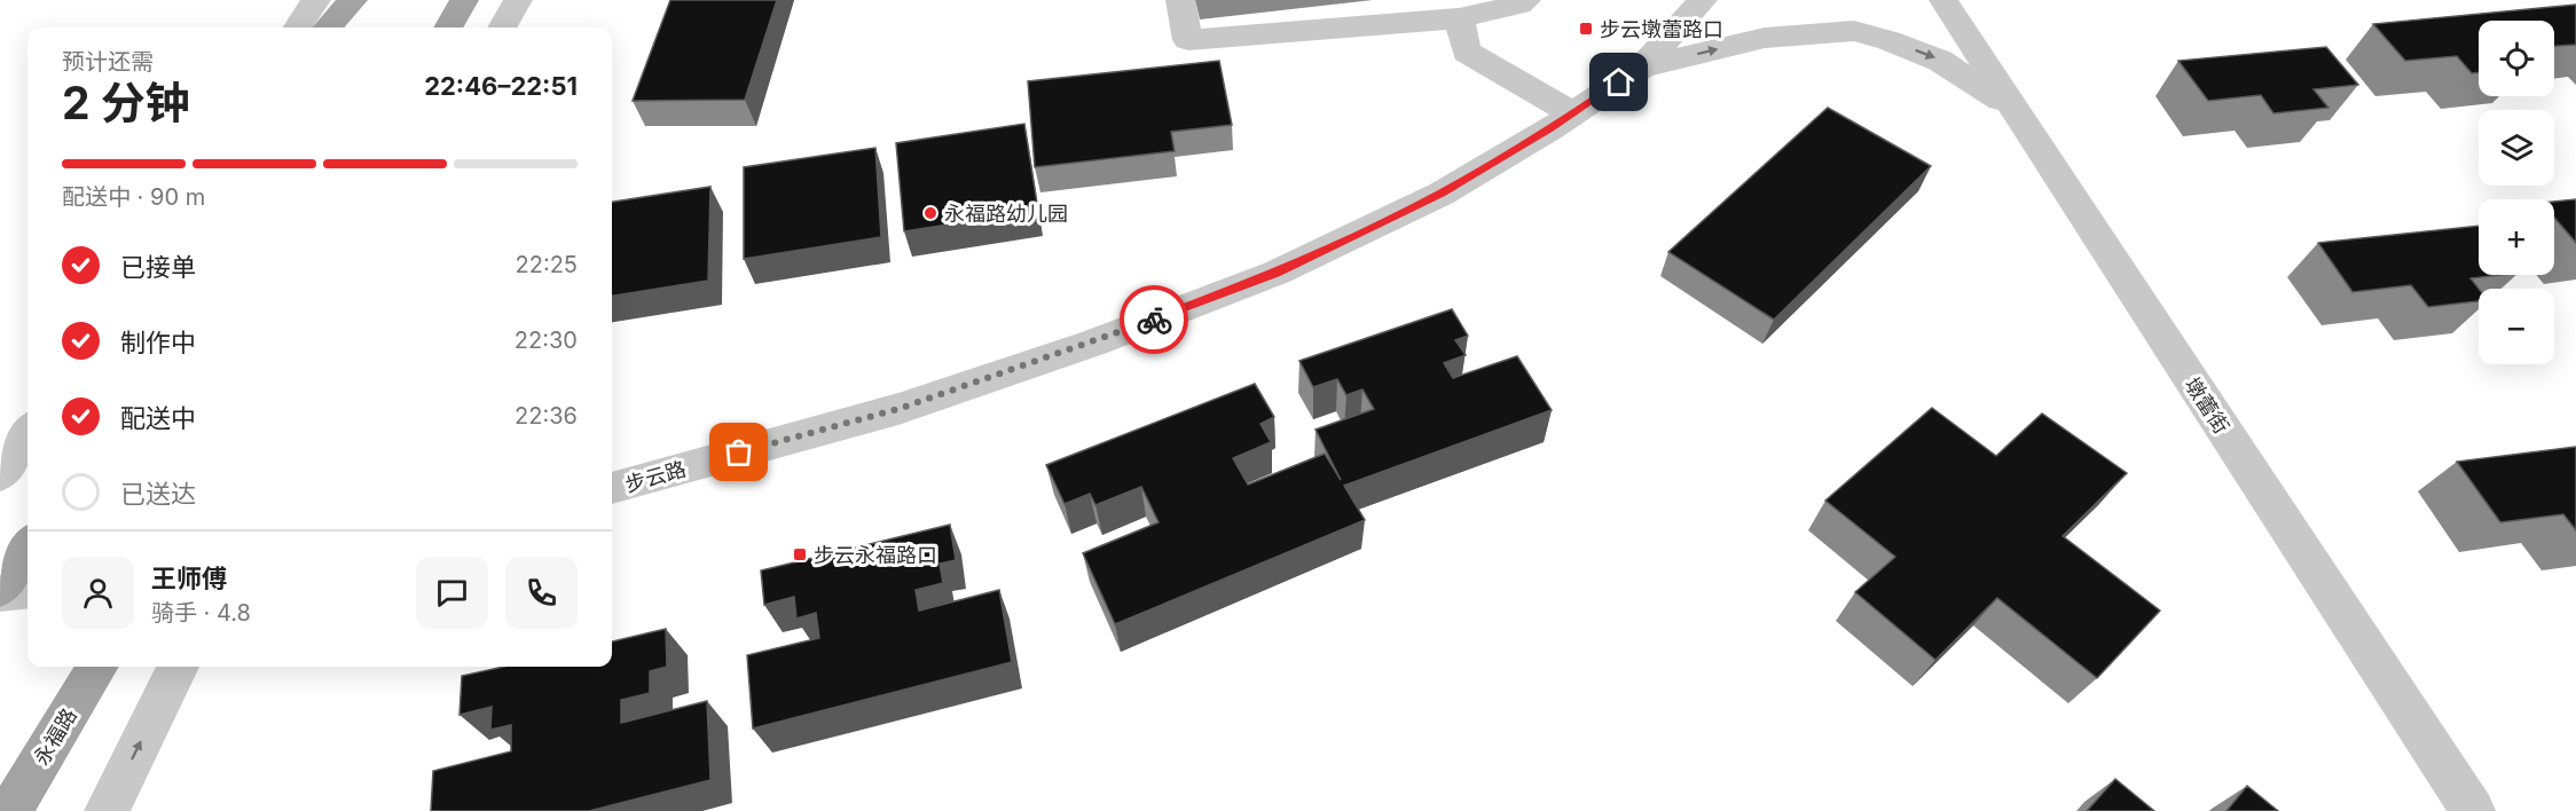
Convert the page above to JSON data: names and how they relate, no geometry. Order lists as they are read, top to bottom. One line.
{"streets":{"main road":["永福路"],"street":["墩蕾街","步云路"]},"places":{"transit":["步云墩蕾路口","步云永福路口"],"other":["永福路幼儿园"]},"page":{"map_buttons":["+","−"],"heading":["2 分钟","预计还需","22:46–22:51"],"panel":["王师傅","骑手 · 4.8"],"bar":"配送中 · 90 m","list":[["已接单","22:25"],["制作中","22:30"],["配送中","22:36"],"已送达"]}}
